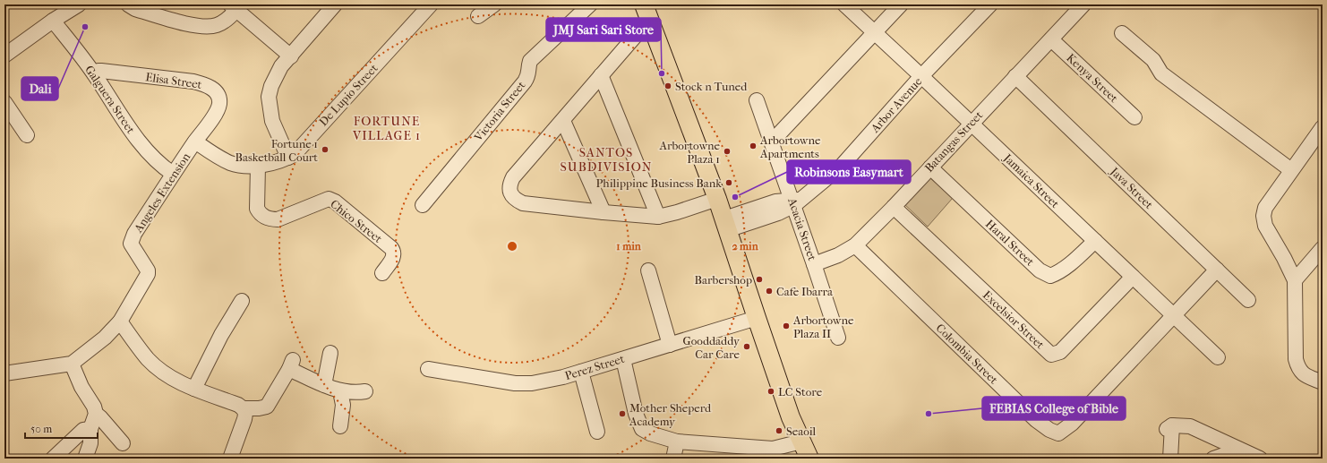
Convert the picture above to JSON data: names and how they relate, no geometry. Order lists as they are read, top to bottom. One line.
{"streets":{"street":["Kenya Street","Elisa Street","De Lupio Street","Galguera Street","Arbor Avenue","Victoria Street","Batangas Street","Jamaica Street","Java Street","Angeles Extension","Chico Street","Acacia Street","Haral Street","Excelsior Street","Colombia Street","Perez Street"]},"crossings":[["Kenya Street","Batangas Street"],["Elisa Street","De Lupio Street"],["Elisa Street","Galguera Street"],["Elisa Street","Angeles Extension"],["De Lupio Street","Angeles Extension"],["De Lupio Street","Chico Street"],["Galguera Street","Angeles Extension"],["Arbor Avenue","Jamaica Street"],["Arbor Avenue","Acacia Street"],["Batangas Street","Jamaica Street"],["Batangas Street","Java Street"],["Batangas Street","Acacia Street"],["Batangas Street","Haral Street"],["Batangas Street","Excelsior Street"],["Batangas Street","Colombia Street"],["Jamaica Street","Haral Street"],["Jamaica Street","Excelsior Street"],["Jamaica Street","Colombia Street"],["Java Street","Colombia Street"]],"districts":["FORTUNE VILLAGE 1","SANTOS SUBDIVISION"],"places":["Dali","JMJ Sari Sari Store","Stock n Tuned","Arbortowne Apartments","Fortune 1 Basketball Court","Arbortowne Plaza 1","Philippine Business Bank","Robinsons Easymart","Barbershop","Cafe Ibarra","Arbortowne Plaza II","Gooddaddy Car Care","LC Store","Mother Sheperd Academy","FEBIAS College of Bible","Seaoil"],"scale_bar":"50 m","rings":["1 min","2 min"]}
